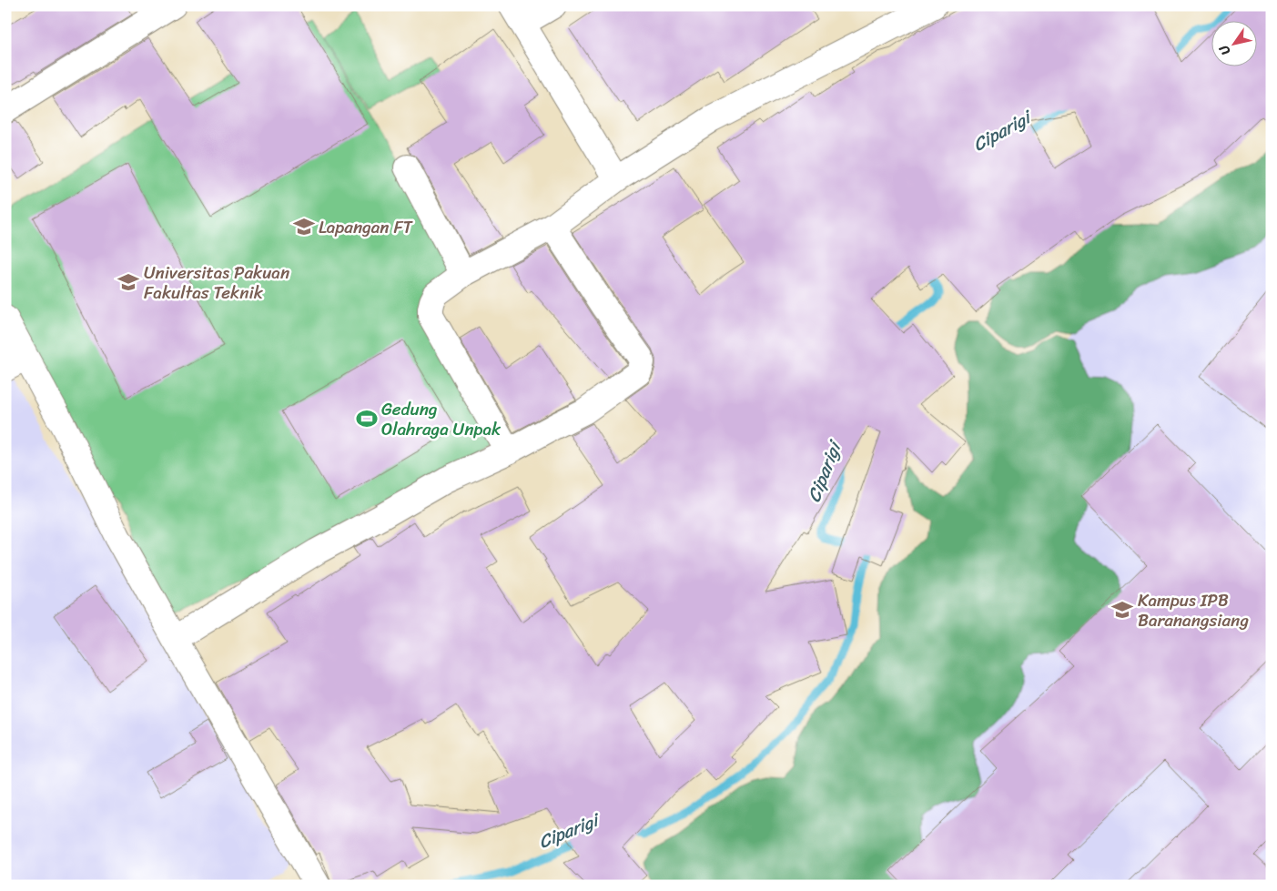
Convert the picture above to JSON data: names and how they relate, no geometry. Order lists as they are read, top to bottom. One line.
{"water":["Ciparigi"],"places":{"school or university":["Lapangan FT","Universitas Pakuan Fakultas Teknik","Kampus IPB Baranangsiang"],"sports":["Gedung Olahraga Unpak"]},"north":"bottom left"}
